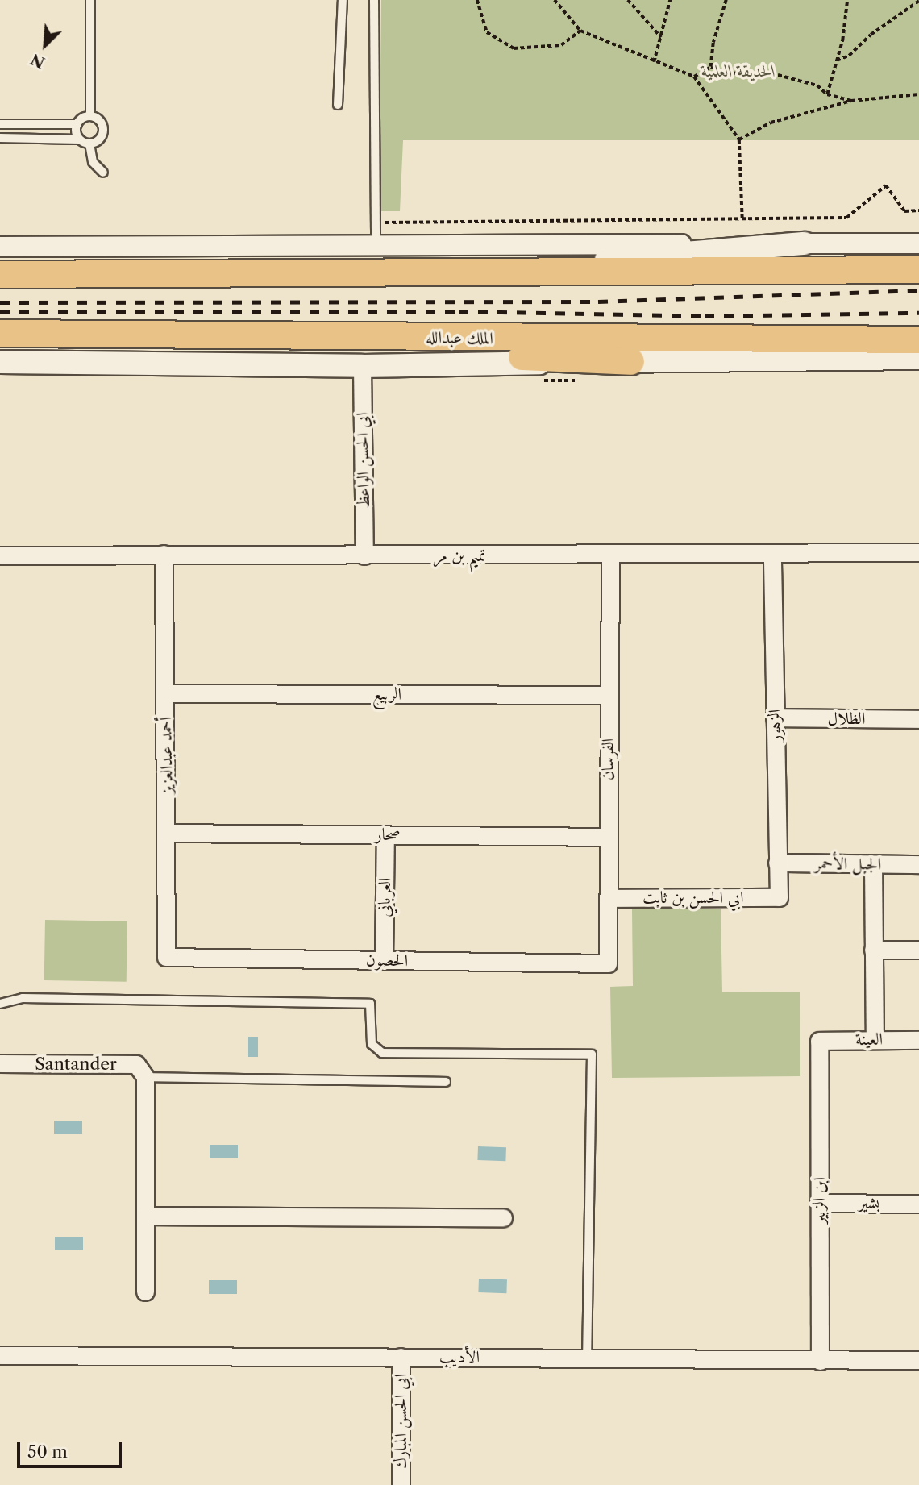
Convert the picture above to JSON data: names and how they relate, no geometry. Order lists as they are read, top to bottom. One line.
{"streets":{"highway":["الملك عبدالله"],"street":["ابي الحسن الواعظ","تميم بن مر","الربيع","الظلال","الزهور","أحمد عبدالعزيز","الفرسان","صحار","الجبل الأحمر","العرباني","ابي الحسن بن ثابت","الحصون","العينة","Santander","ابن الزبير","بشير","الأديب","ابي الحسن المبارك"]},"crossings":[["ابي الحسن الواعظ","تميم بن مر"],["تميم بن مر","الزهور"],["تميم بن مر","أحمد عبدالعزيز"],["تميم بن مر","الفرسان"],["الربيع","أحمد عبدالعزيز"],["الربيع","الفرسان"],["الظلال","الزهور"],["الزهور","الجبل الأحمر"],["الزهور","ابي الحسن بن ثابت"],["أحمد عبدالعزيز","صحار"],["أحمد عبدالعزيز","الحصون"],["الفرسان","صحار"],["الفرسان","ابي الحسن بن ثابت"],["الفرسان","الحصون"],["صحار","العرباني"],["العرباني","الحصون"],["العينة","ابن الزبير"],["ابن الزبير","بشير"],["ابن الزبير","الأديب"],["الأديب","ابي الحسن المبارك"]],"parks":["الحديقة العلمية"],"scale_bar":"50 m","north":"bottom left"}
